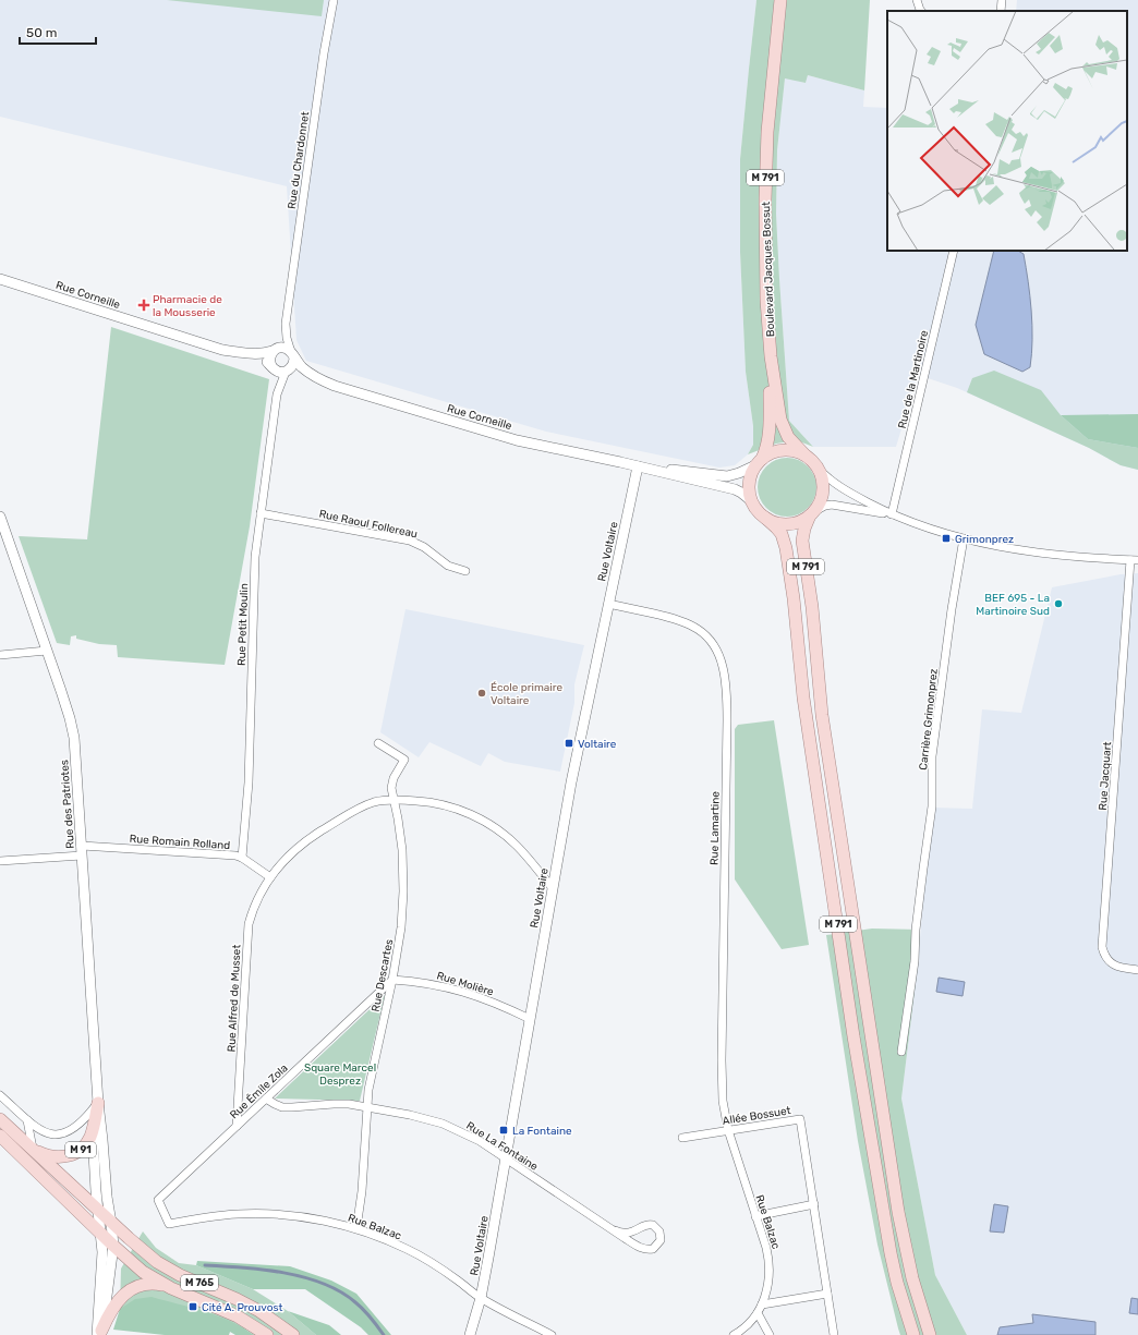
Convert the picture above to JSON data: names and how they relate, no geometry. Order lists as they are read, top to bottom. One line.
{"streets":{"main road":["M 791","Boulevard Jacques Bossut","M 91","M 765"],"street":["Rue du Chardonnet","Rue Corneille","Rue de la Martinoire","Rue Raoul Follereau","Rue Voltaire","Rue Petit Moulin","Carrière Grimonprez","Rue Jacquart","Rue des Patriotes","Rue Lamartine","Rue Romain Rolland","Rue Descartes","Rue Molière","Rue Alfred de Musset","Rue Émile Zola","Allée Bossuet","Rue La Fontaine","Rue Balzac"]},"crossings":[["Rue du Chardonnet","Rue Corneille"],["Rue du Chardonnet","Rue Petit Moulin"],["M 791","Boulevard Jacques Bossut"],["M 791","Rue Corneille"],["Boulevard Jacques Bossut","Rue Corneille"],["Rue Corneille","Rue Voltaire"],["Rue Corneille","Rue Petit Moulin"],["Rue Raoul Follereau","Rue Petit Moulin"],["Rue Voltaire","Rue Lamartine"],["Rue Voltaire","Rue Molière"],["Rue Voltaire","Rue La Fontaine"],["Rue Voltaire","Rue Balzac"],["Rue Petit Moulin","Rue Romain Rolland"],["Rue des Patriotes","Rue Romain Rolland"],["Rue des Patriotes","M 91"],["Rue des Patriotes","M 765"],["Rue Lamartine","Allée Bossuet"],["Rue Lamartine","Rue Balzac"],["Rue Romain Rolland","Rue Alfred de Musset"],["Rue Descartes","Rue Molière"],["Rue Descartes","Rue Émile Zola"],["Rue Descartes","Rue La Fontaine"],["Rue Descartes","Rue Balzac"],["Rue Molière","Rue Émile Zola"],["Rue Alfred de Musset","Rue Émile Zola"],["Rue Émile Zola","Rue La Fontaine"],["Rue Émile Zola","Rue Balzac"],["Allée Bossuet","Rue Balzac"],["M 91","M 765"]],"parks":["Square Marcel Desprez"],"places":{"health":["Pharmacie de la Mousserie"],"transit":["Grimonprez","Voltaire","La Fontaine","Cité A. Prouvost"],"other":["BEF 695 - La Martinoire Sud","École primaire Voltaire"]},"scale_bar":"50 m"}
